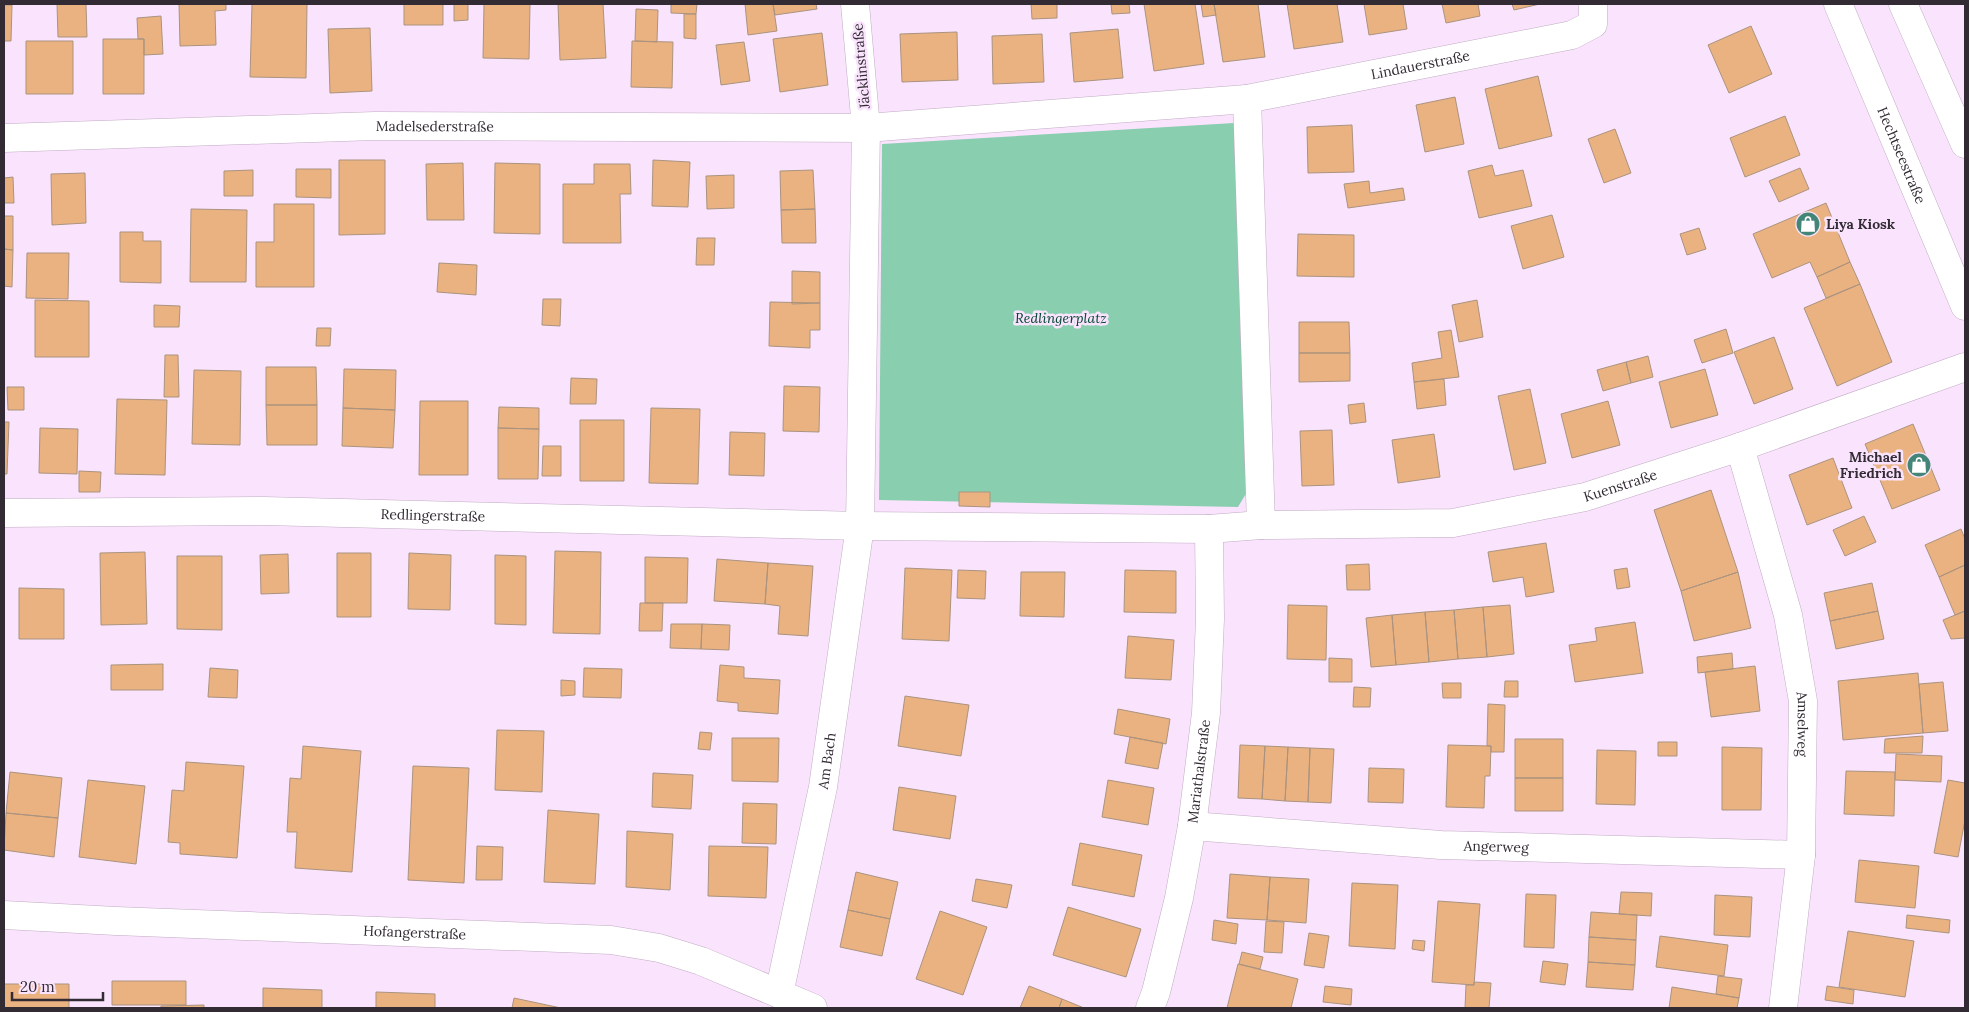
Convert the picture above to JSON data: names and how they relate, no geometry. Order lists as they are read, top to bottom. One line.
{"streets":{"street":["Lindauerstraße","Jäcklinstraße","Madelsederstraße","Hechtseestraße","Kuenstraße","Redlingerstraße","Amselweg","Am Bach","Mariathalstraße","Angerweg","Hofangerstraße"]},"crossings":[["Jäcklinstraße","Madelsederstraße"],["Kuenstraße","Amselweg"],["Redlingerstraße","Am Bach"],["Amselweg","Angerweg"],["Am Bach","Hofangerstraße"],["Mariathalstraße","Angerweg"]],"parks":["Redlingerplatz"],"places":{"shop":["Liya Kiosk","Michael Friedrich"]},"scale_bar":"20 m"}
